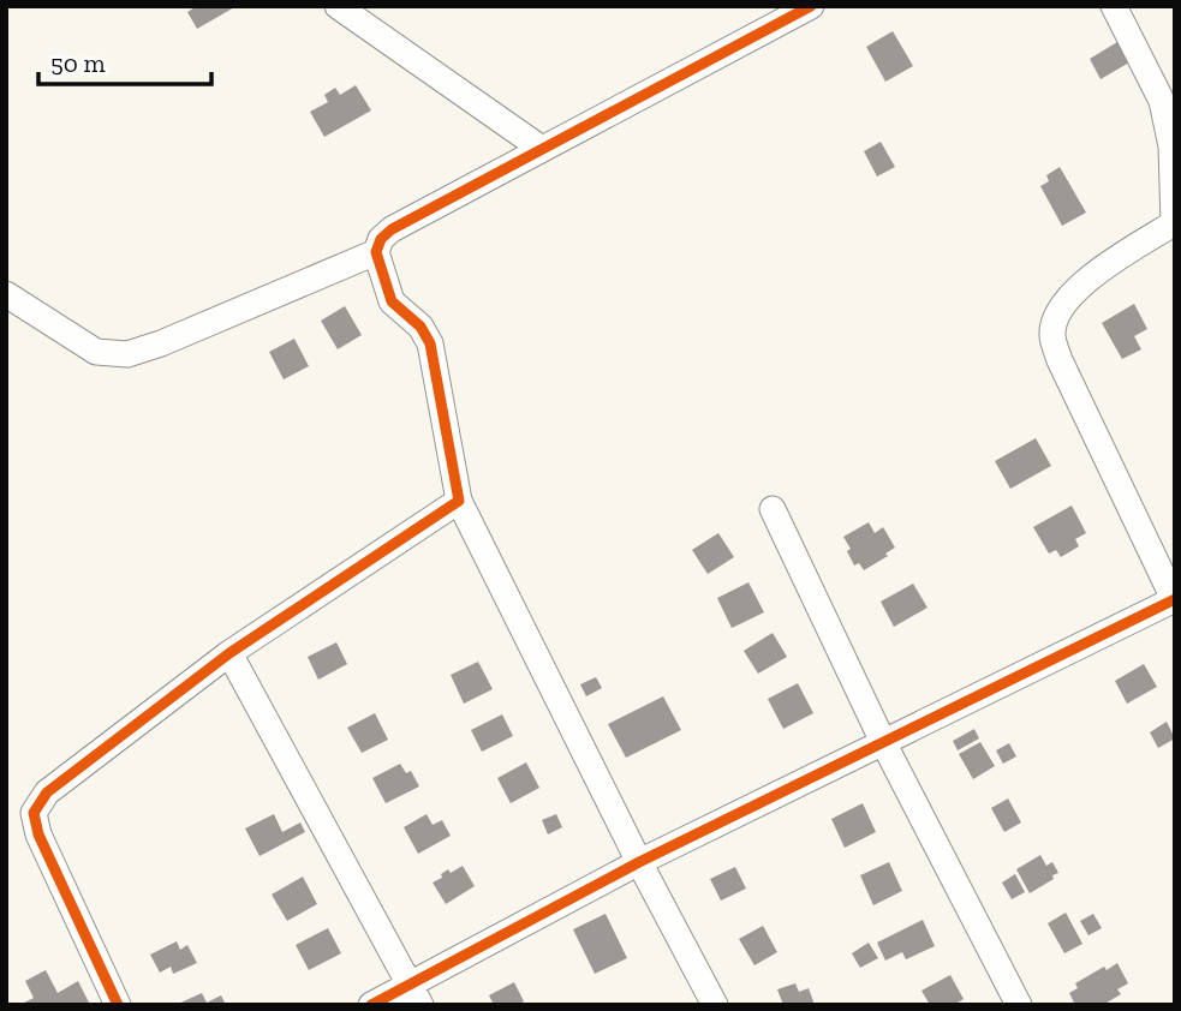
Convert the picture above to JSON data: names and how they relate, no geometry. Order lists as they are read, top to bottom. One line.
{"scale_bar":"50 m"}
